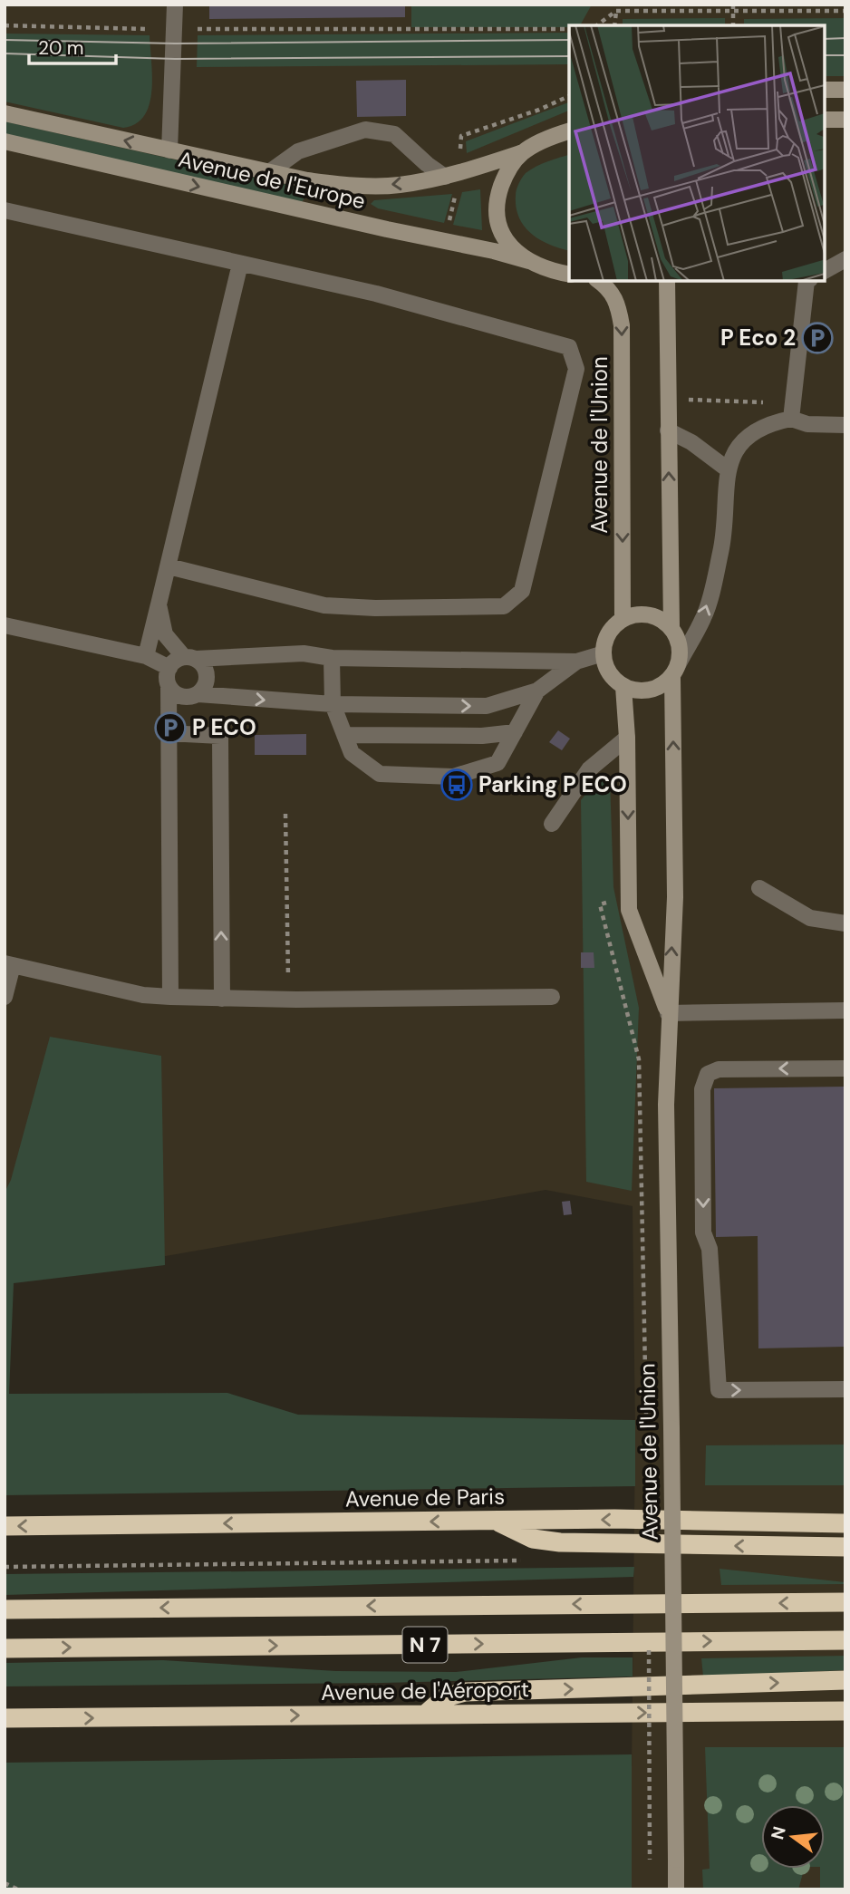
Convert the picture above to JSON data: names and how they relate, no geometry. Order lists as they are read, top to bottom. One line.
{"streets":{"highway":["Avenue de Paris","N 7","Avenue de l'Aéroport"],"street":["Avenue de l'Europe","Avenue de l'Union"]},"places":{"parking":["P Eco 2","P ECO"],"bus stop":["Parking P ECO"]},"scale_bar":"20 m","north":"left"}
